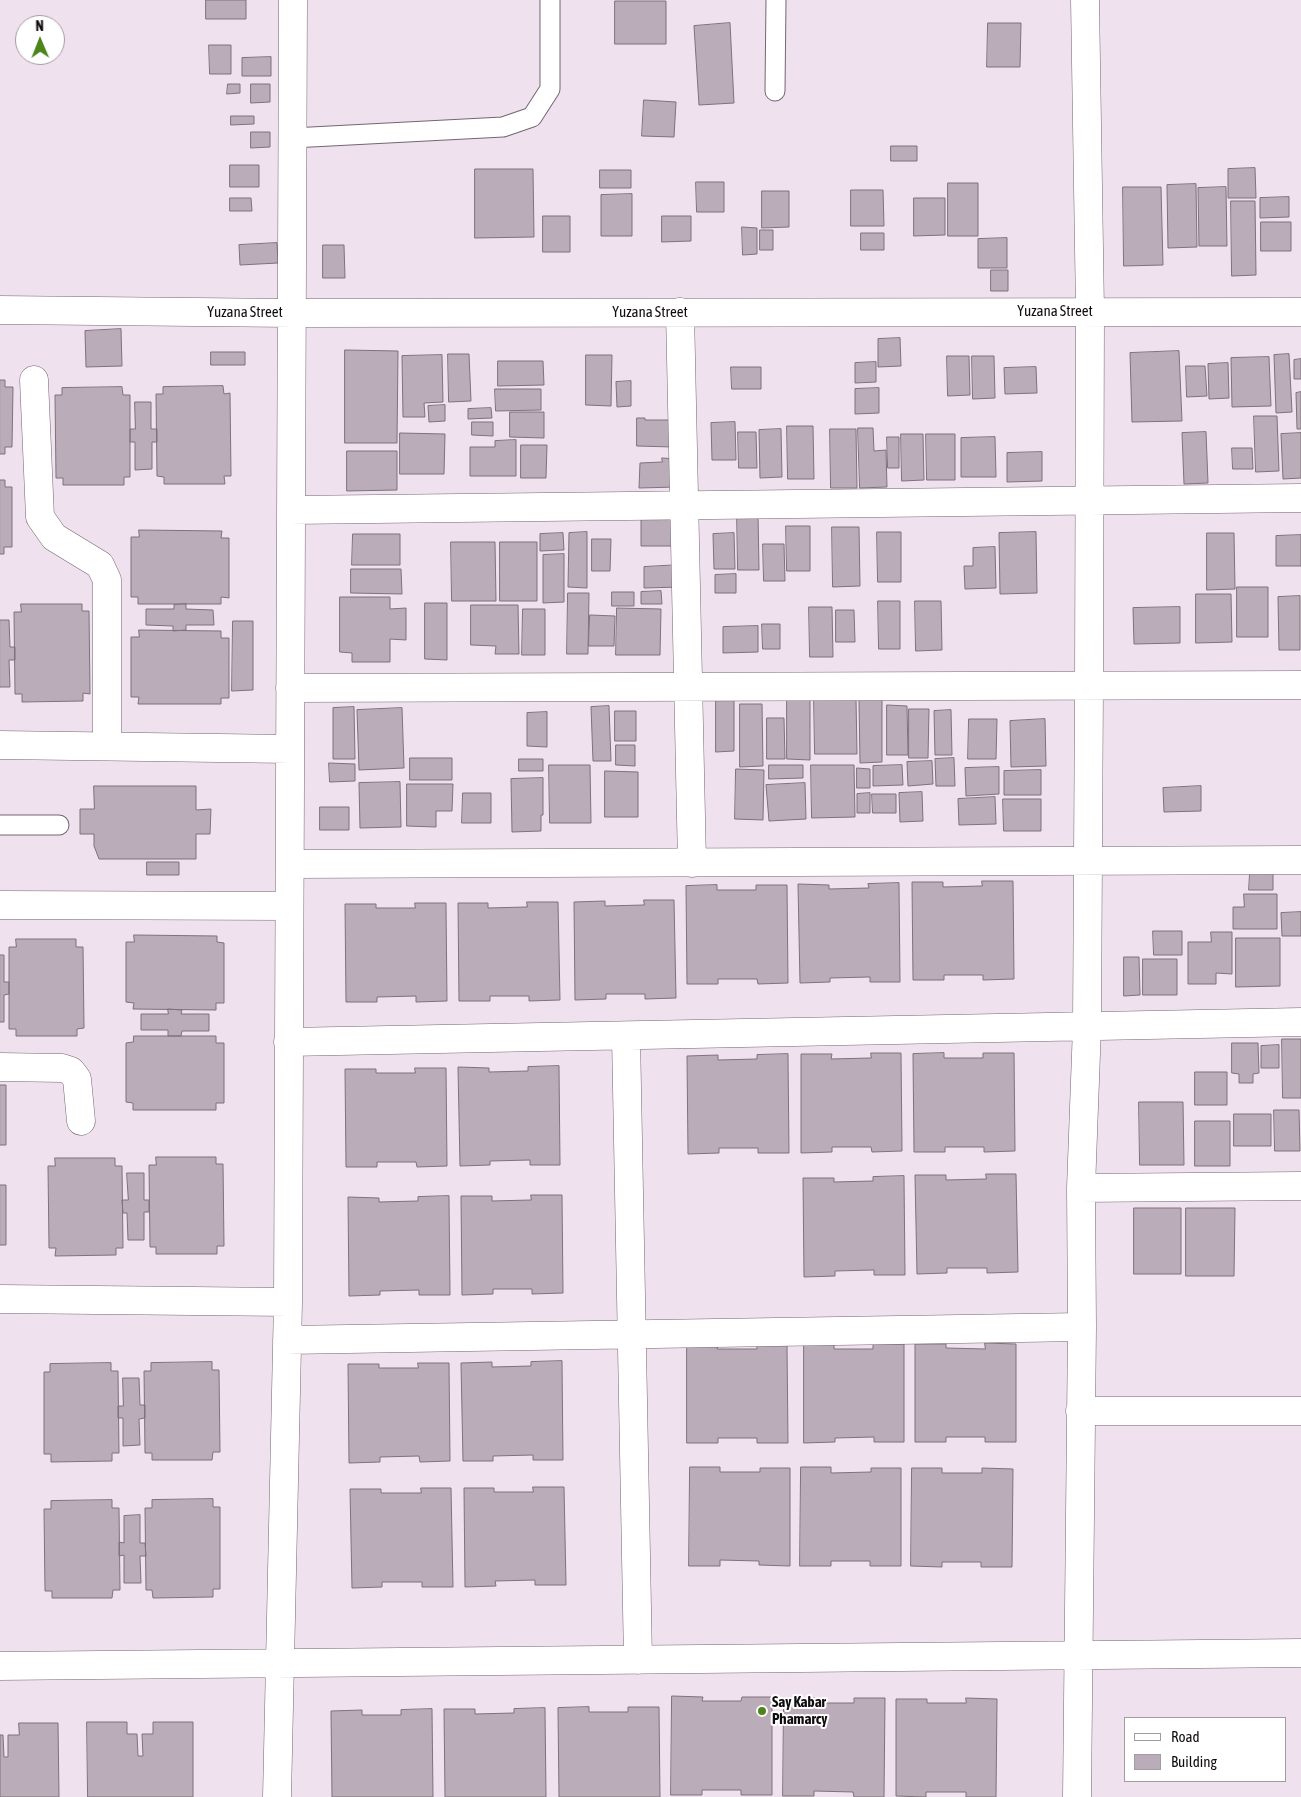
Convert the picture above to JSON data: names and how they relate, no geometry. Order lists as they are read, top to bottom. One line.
{"streets":{"street":["Yuzana Street"]},"places":["Say Kabar Phamarcy"],"legend":["Road","Building"],"north":"top"}
